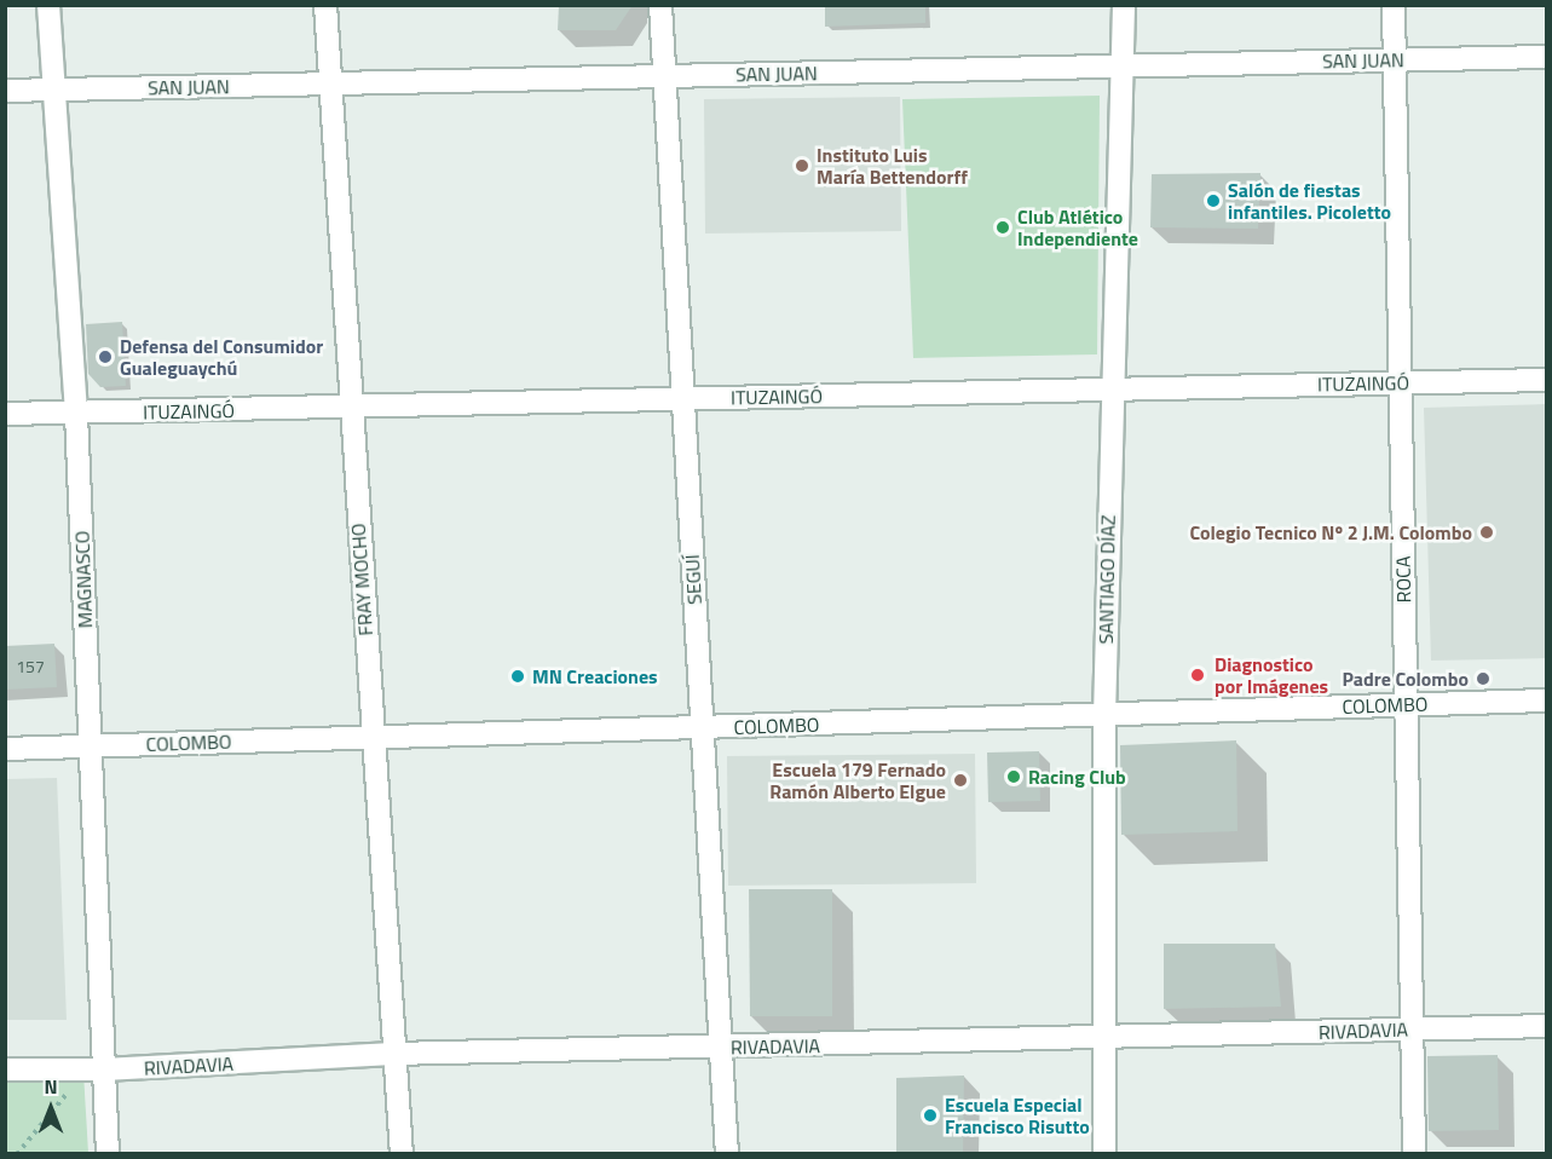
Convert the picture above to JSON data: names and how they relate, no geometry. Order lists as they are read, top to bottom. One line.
{"streets":{"street":["SAN JUAN","ITUZAINGÓ","MAGNASCO","FRAY MOCHO","SEGUÍ","SANTIAGO DÍAZ","ROCA","COLOMBO","RIVADAVIA"]},"crossings":[["SAN JUAN","MAGNASCO"],["SAN JUAN","FRAY MOCHO"],["SAN JUAN","SEGUÍ"],["SAN JUAN","SANTIAGO DÍAZ"],["SAN JUAN","ROCA"],["ITUZAINGÓ","MAGNASCO"],["ITUZAINGÓ","FRAY MOCHO"],["ITUZAINGÓ","SEGUÍ"],["ITUZAINGÓ","SANTIAGO DÍAZ"],["ITUZAINGÓ","ROCA"],["MAGNASCO","COLOMBO"],["MAGNASCO","RIVADAVIA"],["FRAY MOCHO","COLOMBO"],["FRAY MOCHO","RIVADAVIA"],["SEGUÍ","COLOMBO"],["SEGUÍ","RIVADAVIA"],["SANTIAGO DÍAZ","COLOMBO"],["SANTIAGO DÍAZ","RIVADAVIA"],["ROCA","COLOMBO"],["ROCA","RIVADAVIA"]],"places":["Instituto Luis María Bettendorff","Salón de fiestas infantiles. Picoletto","Club Atlético Independiente","Defensa del Consumidor Gualeguaychú","Colegio Tecnico Nº 2 J.M. Colombo","Diagnostico por Imágenes","MN Creaciones","Padre Colombo","Racing Club","Escuela 179 Fernado Ramón Alberto Elgue","Escuela Especial Francisco Risutto"],"house_numbers":["157"],"north":"top"}
